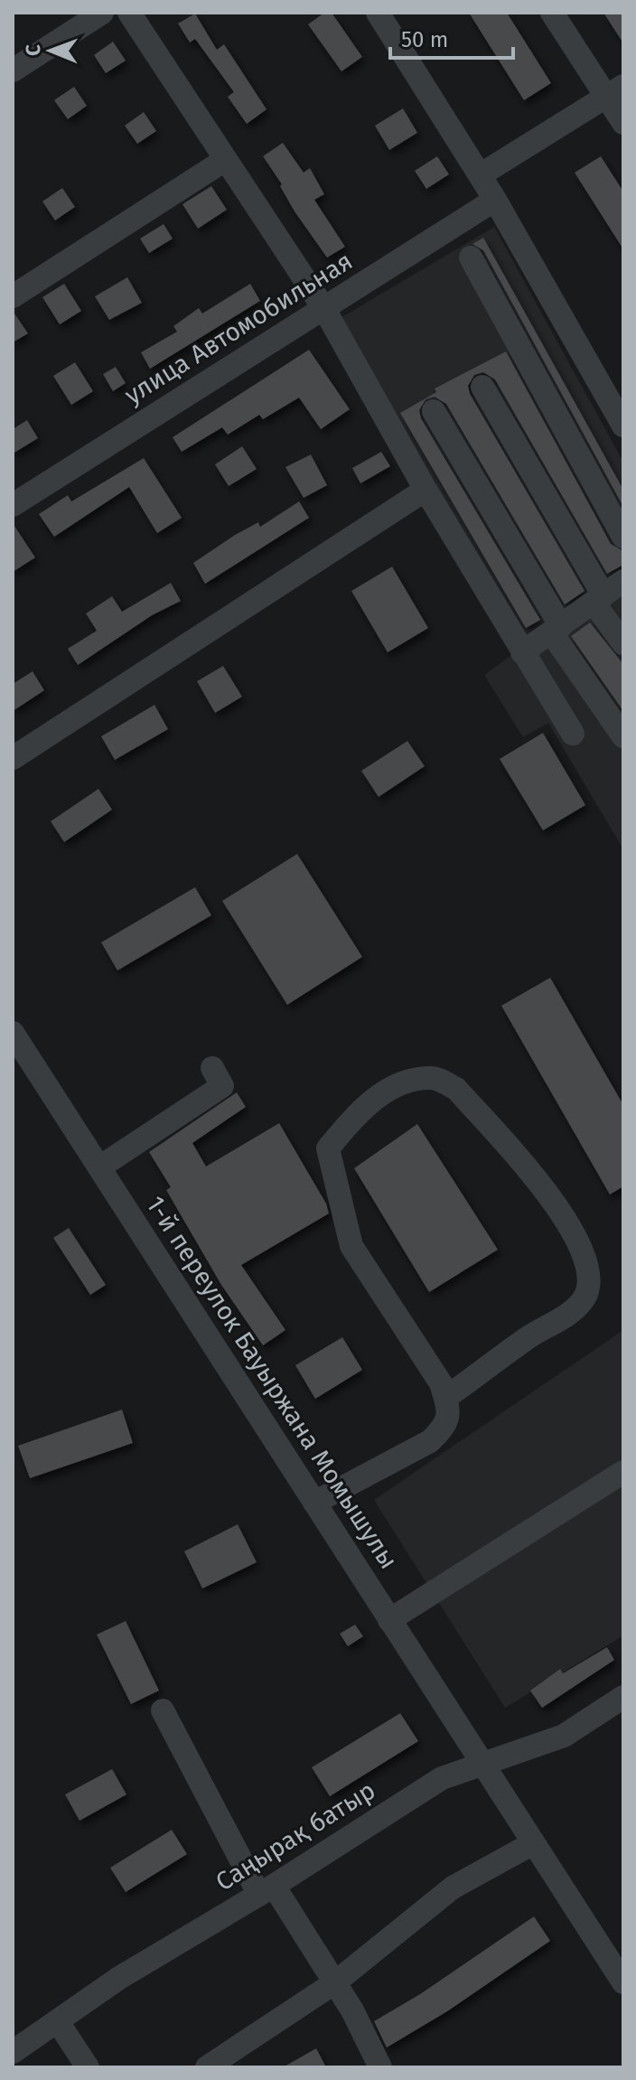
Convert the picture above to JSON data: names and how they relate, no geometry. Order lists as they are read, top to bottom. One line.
{"streets":{"street":["улица Автомобильная","1-й переулок Бауыржана Момышулы","Саңырақ батыр"]},"crossings":[["1-й переулок Бауыржана Момышулы","Саңырақ батыр"]],"scale_bar":"50 m","north":"left"}
